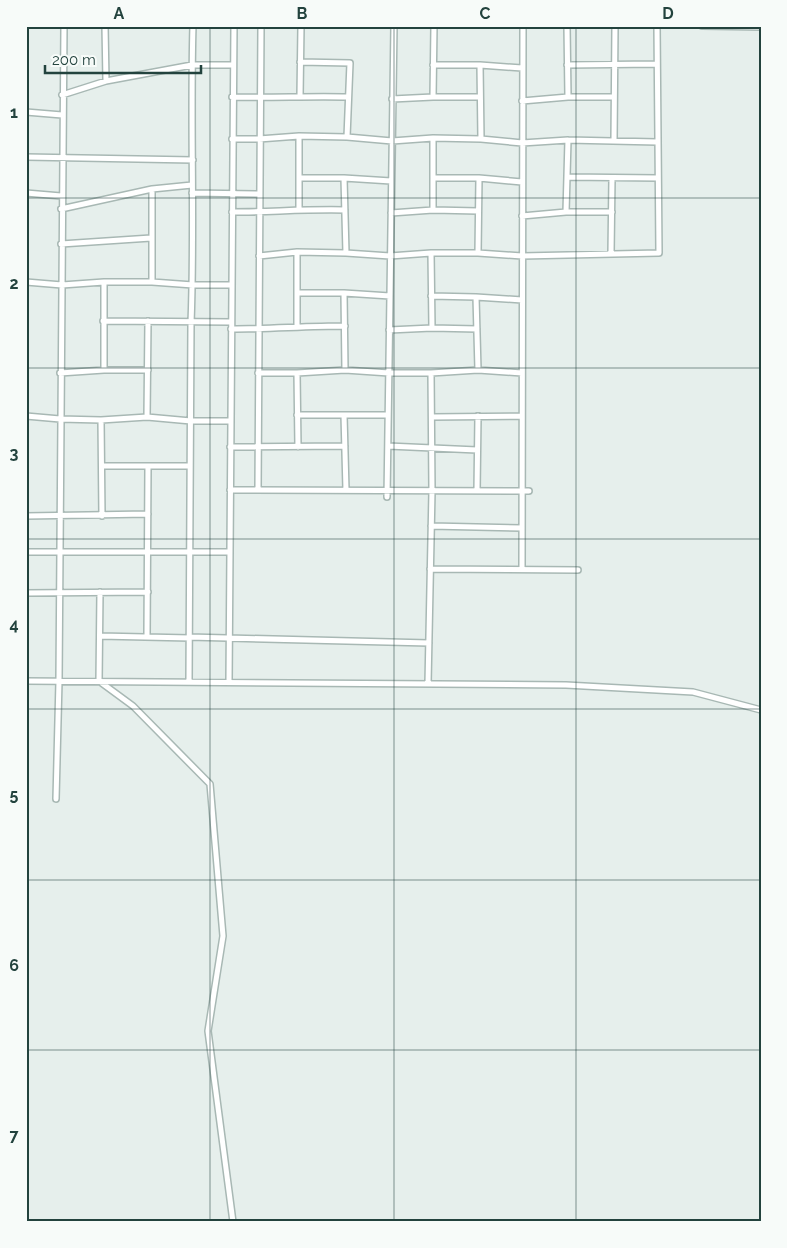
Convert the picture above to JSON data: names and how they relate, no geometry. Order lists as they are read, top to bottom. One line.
{"scale_bar":"200 m","grid":{"columns":["A","B","C","D"],"rows":["1","2","3","4","5","6","7"]}}
